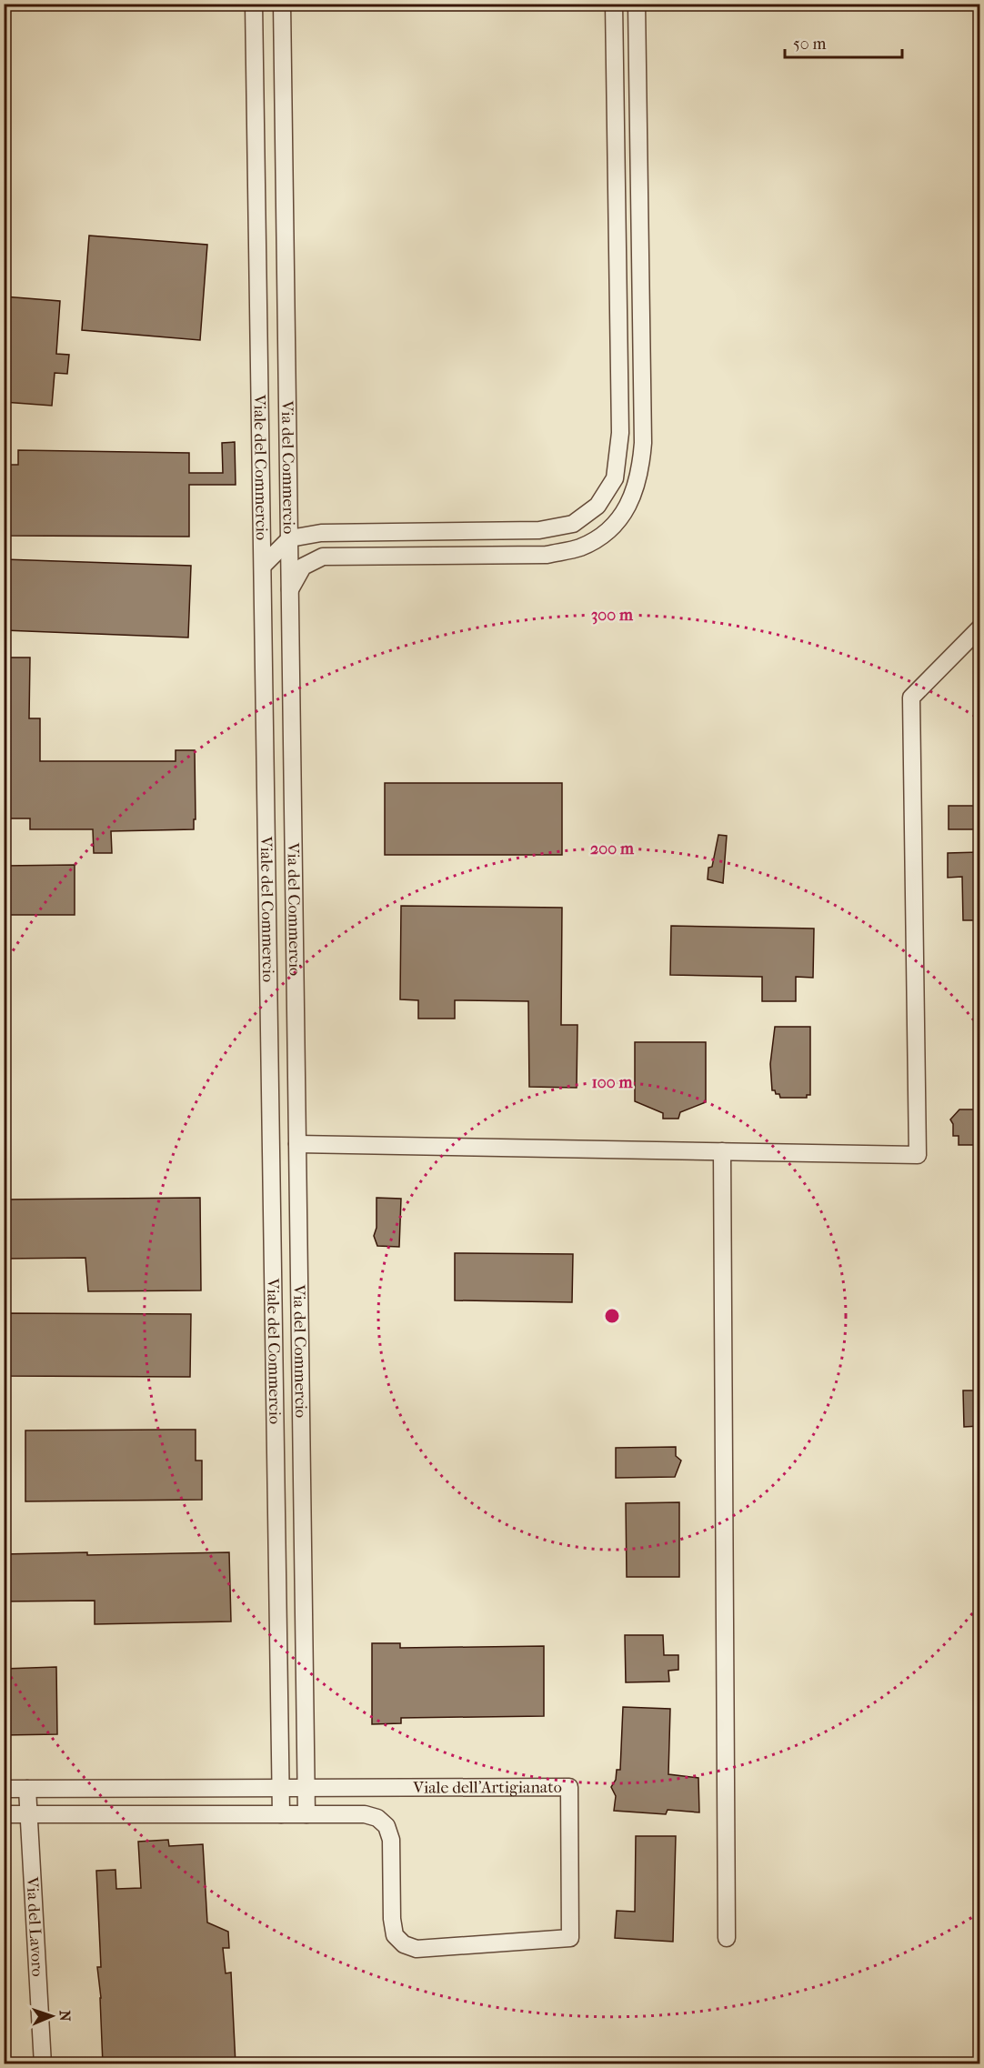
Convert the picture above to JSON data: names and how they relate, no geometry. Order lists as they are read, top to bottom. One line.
{"streets":{"street":["Viale del Commercio","Via del Commercio","Viale dell'Artigianato","Via del Lavoro"]},"crossings":[["Viale del Commercio","Viale dell'Artigianato"],["Via del Commercio","Viale dell'Artigianato"],["Viale dell'Artigianato","Via del Lavoro"]],"scale_bar":"50 m","north":"right","rings":["300 m","200 m","100 m"]}
